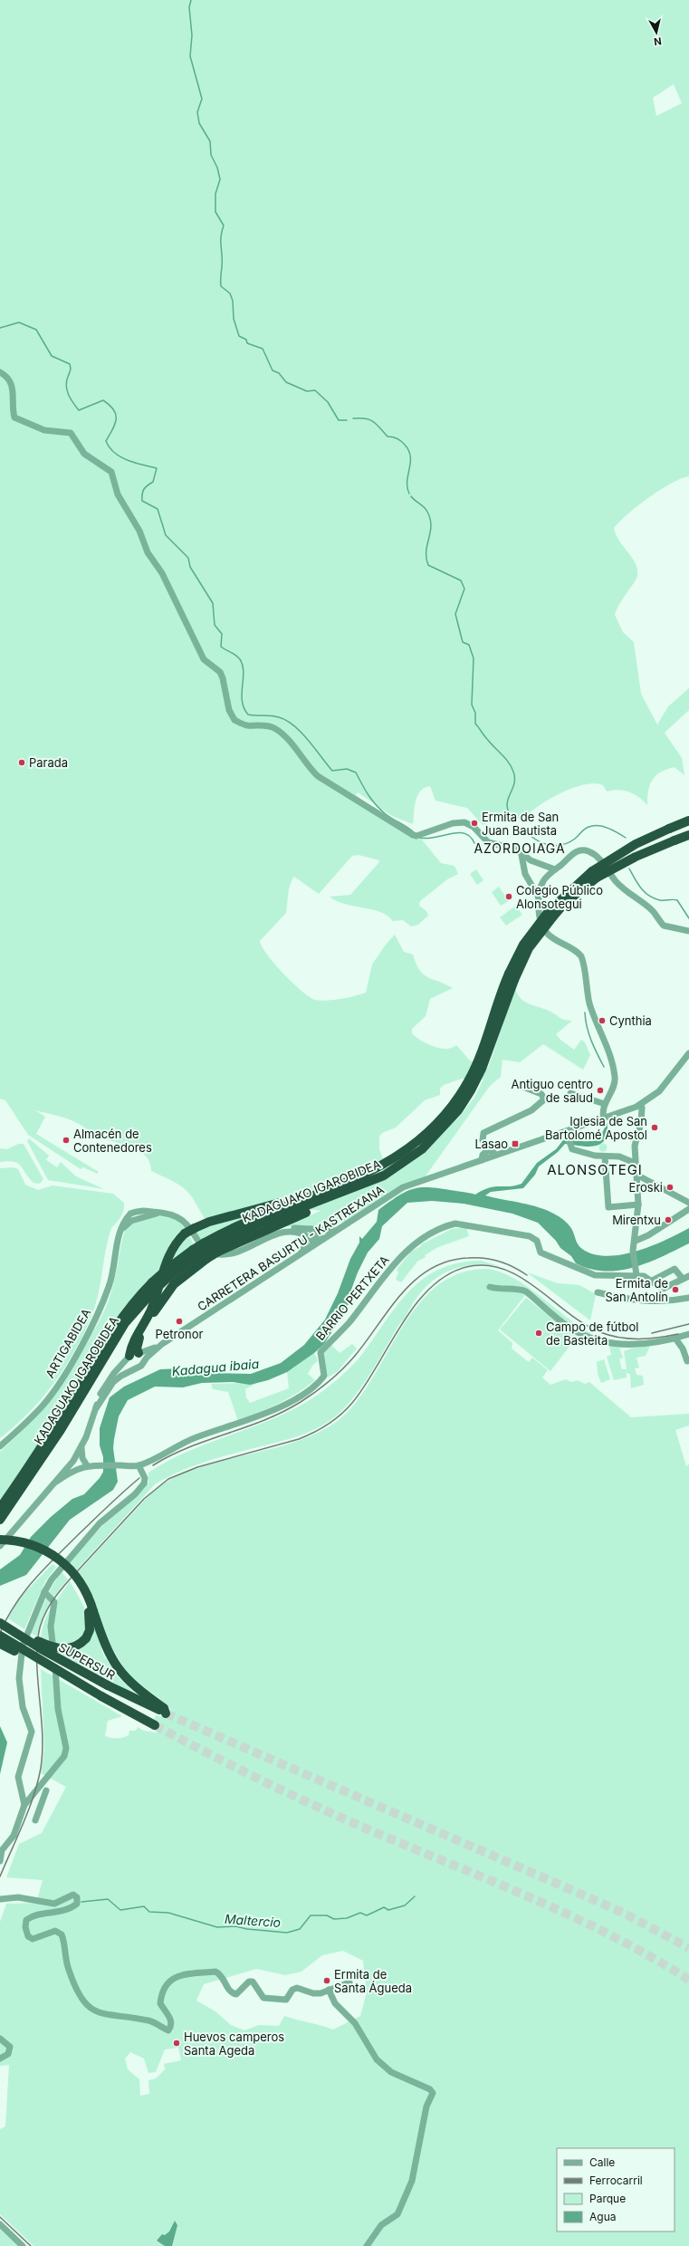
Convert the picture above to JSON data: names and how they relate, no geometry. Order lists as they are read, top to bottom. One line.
{"streets":{"highway":["KADAGUAKO IGAROBIDEA","SUPERSUR"],"street":["CARRETERA BASURTU - KASTREXANA","BARRIO PERTXETA","ARTIGABIDEA"]},"districts":["AZORDOIAGA","ALONSOTEGI"],"water":["Kadagua ibaia","Maltercio"],"places":{"other":["Parada","Ermita de San Juan Bautista","Colegio Público Alonsotegui","Cynthia","Antiguo centro de salud","Iglesia de San Bartolomé Apostol","Almacén de Contenedores","Eroski","Mirentxu","Ermita de San Antolín","Petronor","Campo de fútbol de Basteita","Ermita de Santa Águeda","Huevos camperos Santa Ageda"],"transit":["Lasao"]},"legend":["Calle","Ferrocarril","Parque","Agua"],"north":"bottom"}
